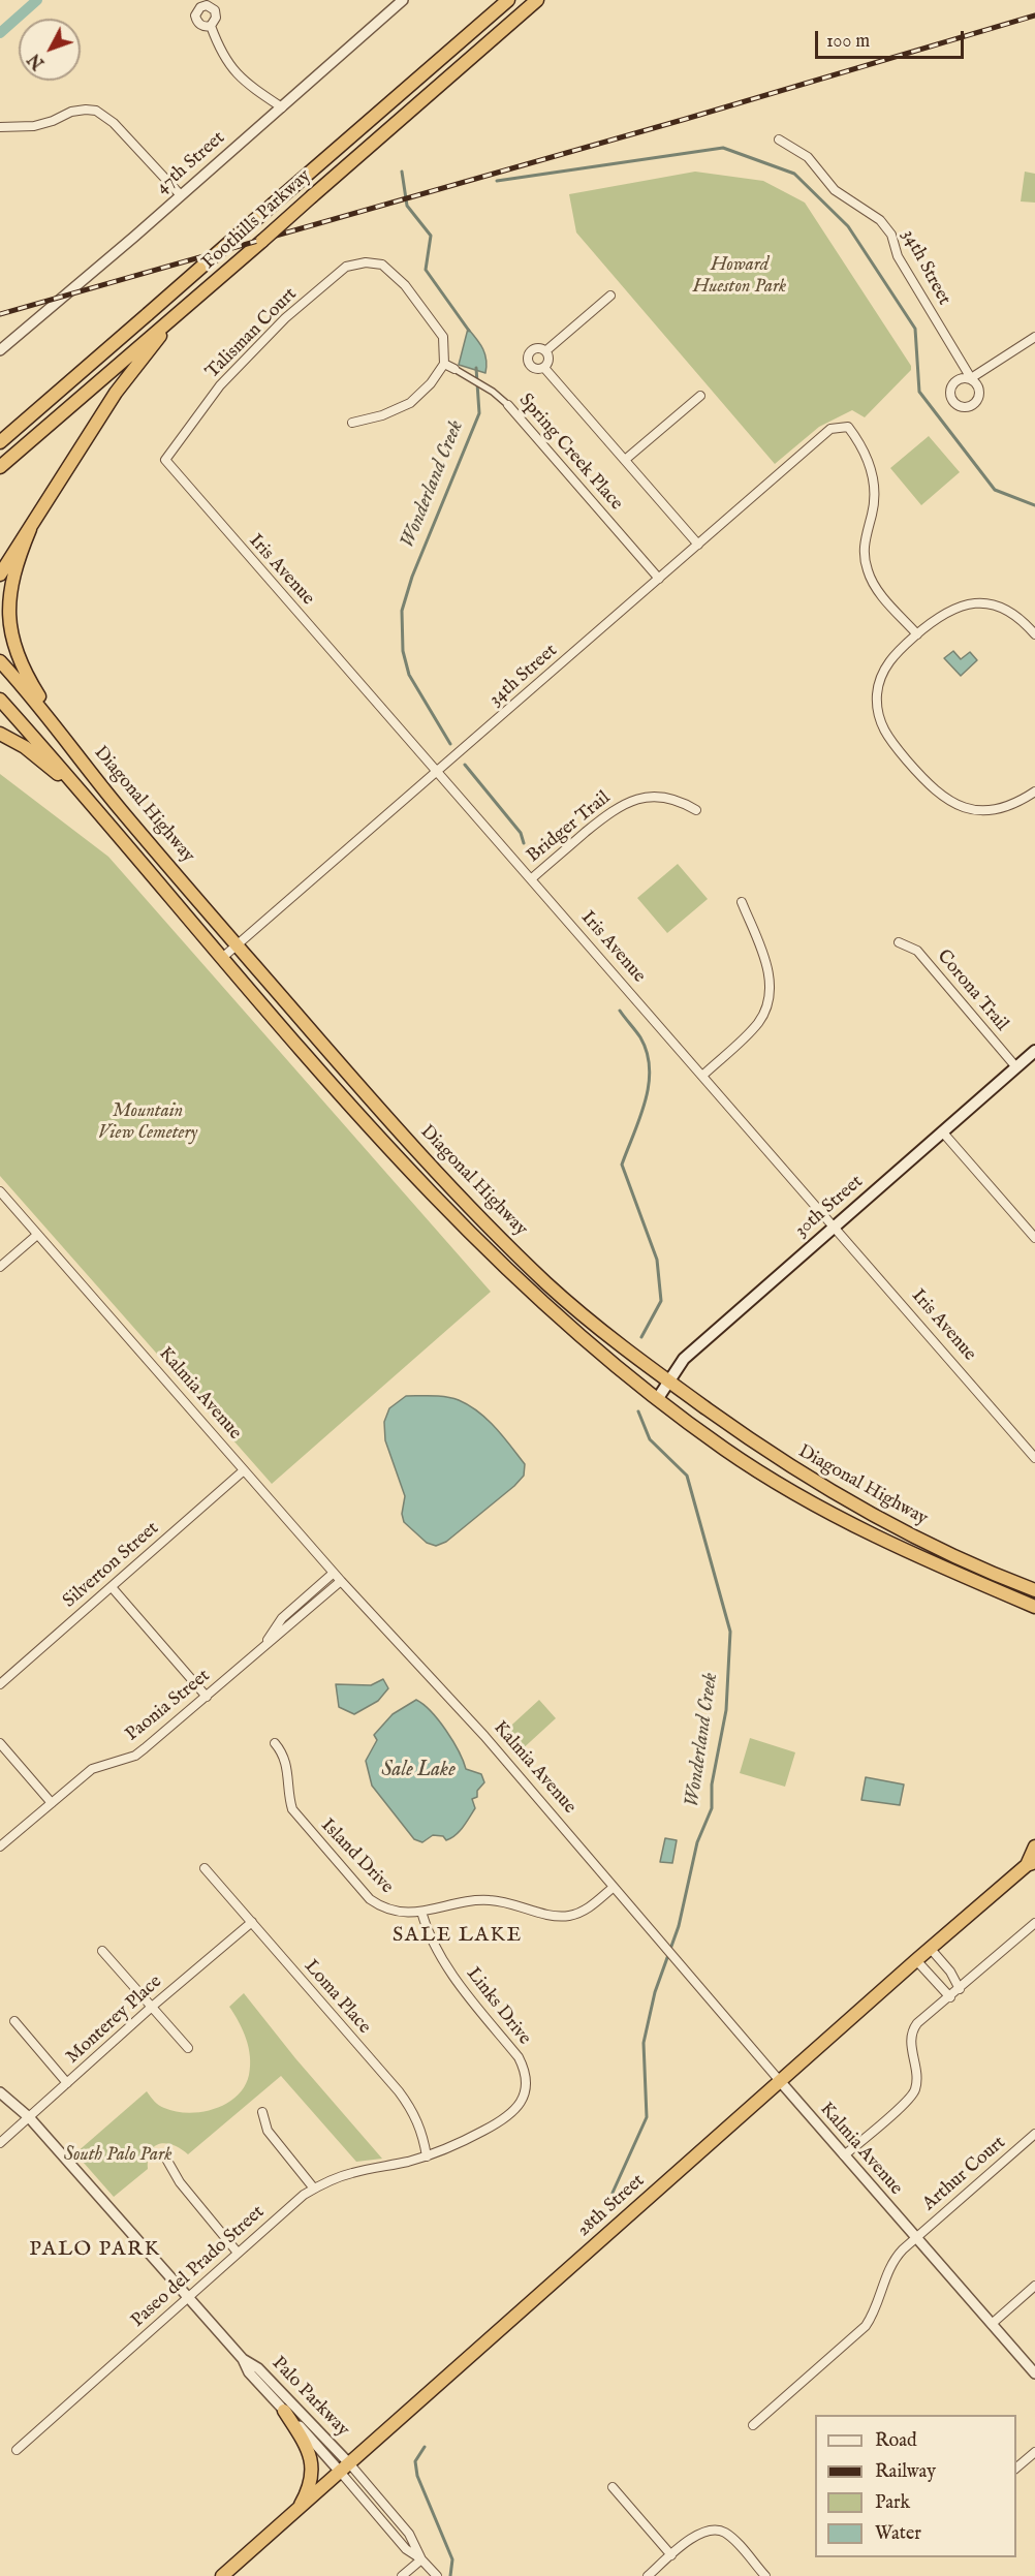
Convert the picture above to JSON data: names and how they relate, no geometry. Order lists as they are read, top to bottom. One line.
{"streets":{"highway":["Foothills Parkway","Diagonal Highway","28th Street"],"main road":["30th Street"],"street":["47th Street","34th Street","Talisman Court","Spring Creek Place","Iris Avenue","Bridger Trail","Corona Trail","Kalmia Avenue","Silverton Street","Paonia Street","Island Drive","Loma Place","Links Drive","Monterey Place","Arthur Court","Paseo del Prado Street","Palo Parkway"]},"crossings":[["34th Street","Spring Creek Place"],["34th Street","Iris Avenue"],["34th Street","Diagonal Highway"],["Talisman Court","Spring Creek Place"],["Talisman Court","Iris Avenue"],["Iris Avenue","Bridger Trail"],["Iris Avenue","30th Street"],["Diagonal Highway","30th Street"],["Corona Trail","30th Street"],["Kalmia Avenue","Silverton Street"],["Kalmia Avenue","Paonia Street"],["Kalmia Avenue","Island Drive"],["Kalmia Avenue","Arthur Court"],["Kalmia Avenue","28th Street"],["Island Drive","Links Drive"],["Loma Place","Monterey Place"],["Loma Place","Paseo del Prado Street"],["Links Drive","Paseo del Prado Street"],["Monterey Place","Palo Parkway"],["28th Street","Palo Parkway"],["Paseo del Prado Street","Palo Parkway"]],"districts":["SALE LAKE","PALO PARK"],"water":["Wonderland Creek","Sale Lake"],"parks":["Howard Hueston Park","Mountain View Cemetery","South Palo Park"],"legend":["Road","Railway","Park","Water"],"scale_bar":"100 m","north":"bottom left"}
